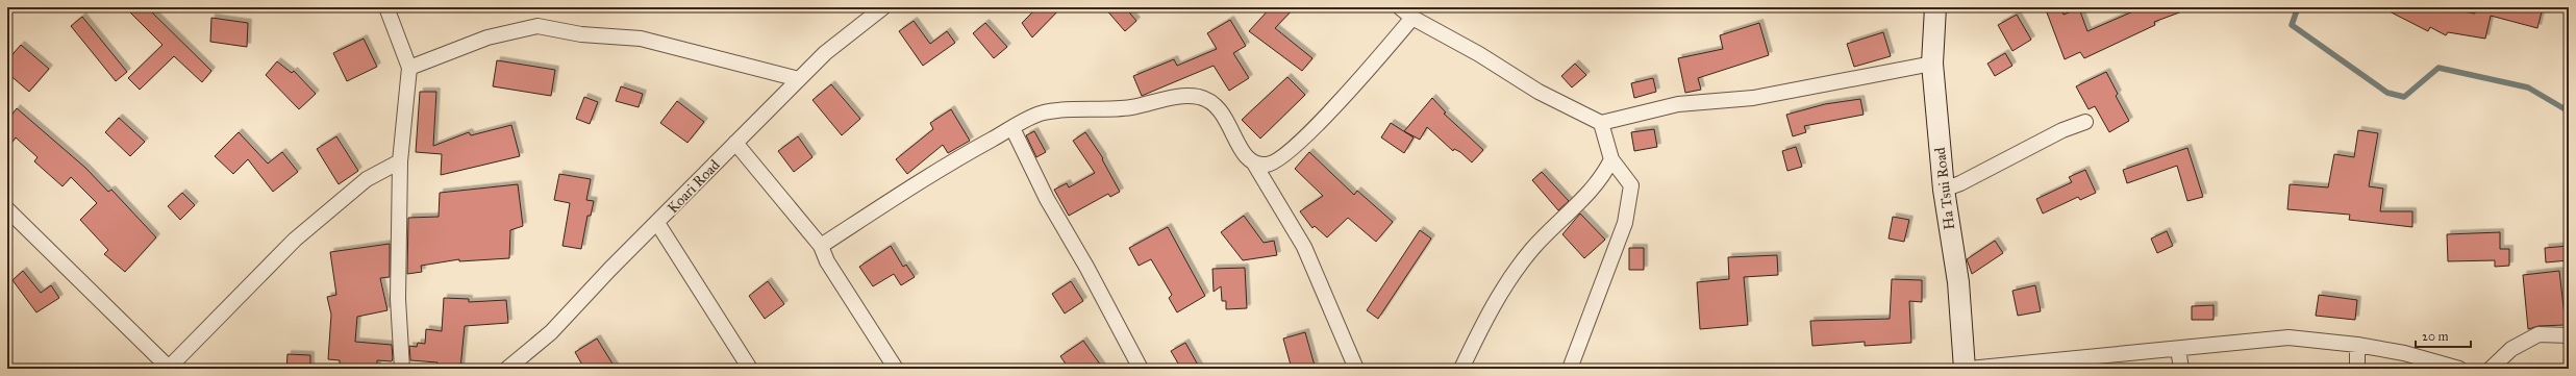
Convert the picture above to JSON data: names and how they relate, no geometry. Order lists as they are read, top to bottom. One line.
{"streets":{"street":["Koari Road","Ha Tsui Road"]},"scale_bar":"20 m"}
